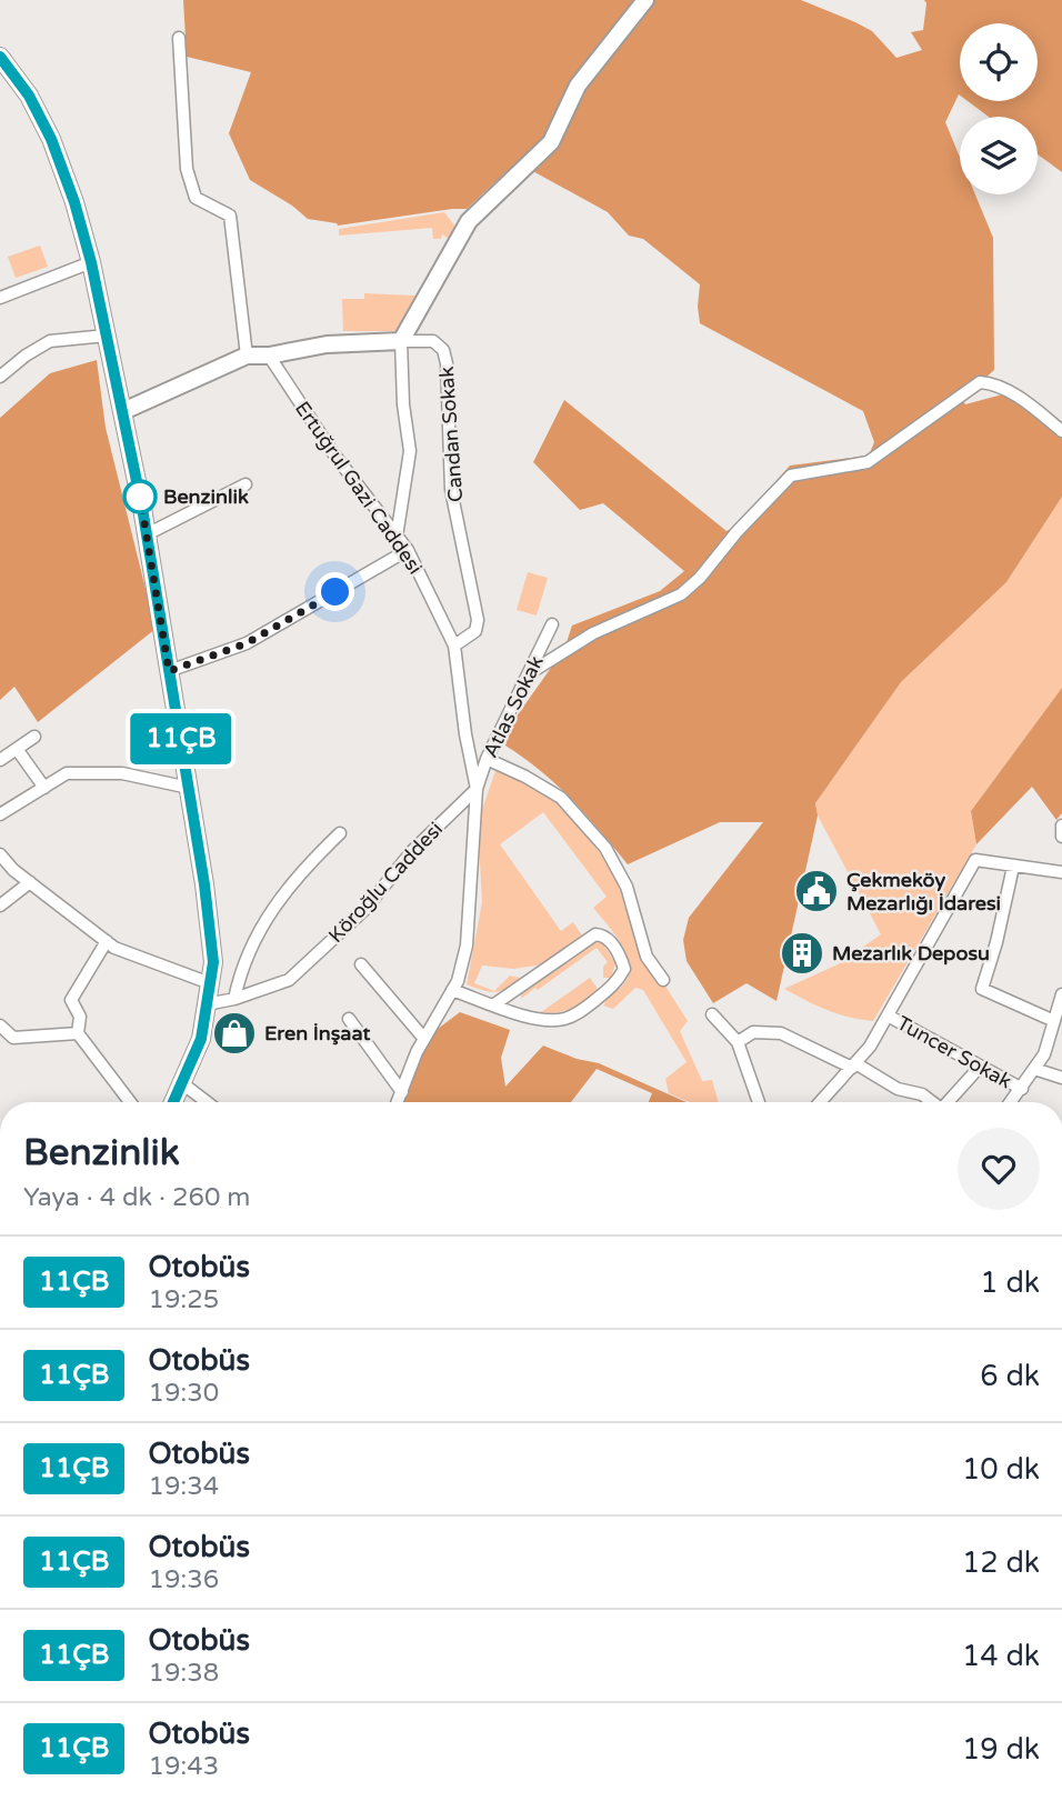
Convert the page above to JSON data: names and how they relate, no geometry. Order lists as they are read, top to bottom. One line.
{"streets":{"street":["Candan Sokak","Ertuğrul Gazi Caddesi","Atlas Sokak","Köroğlu Caddesi","Tuncer Sokak"]},"crossings":[["Candan Sokak","Ertuğrul Gazi Caddesi"],["Ertuğrul Gazi Caddesi","Atlas Sokak"],["Ertuğrul Gazi Caddesi","Köroğlu Caddesi"],["Atlas Sokak","Köroğlu Caddesi"]],"places":{"other":["Benzinlik"],"public building":["Çekmeköy Mezarlığı İdaresi"],"building":["Mezarlık Deposu"],"shop":["Eren İnşaat"]},"lines":["bus line 11ÇB"],"page":{"on_map":"11ÇB","heading":["Benzinlik","Yaya · 4 dk · 260 m"],"list":[{"mark":"11ÇB","name":"Otobüs","note":"19:25","value":"1 dk"},{"mark":"11ÇB","name":"Otobüs","note":"19:30","value":"6 dk"},{"mark":"11ÇB","name":"Otobüs","note":"19:34","value":"10 dk"},{"mark":"11ÇB","name":"Otobüs","note":"19:36","value":"12 dk"},{"mark":"11ÇB","name":"Otobüs","note":"19:38","value":"14 dk"},{"mark":"11ÇB","name":"Otobüs","note":"19:43","value":"19 dk"}]}}
